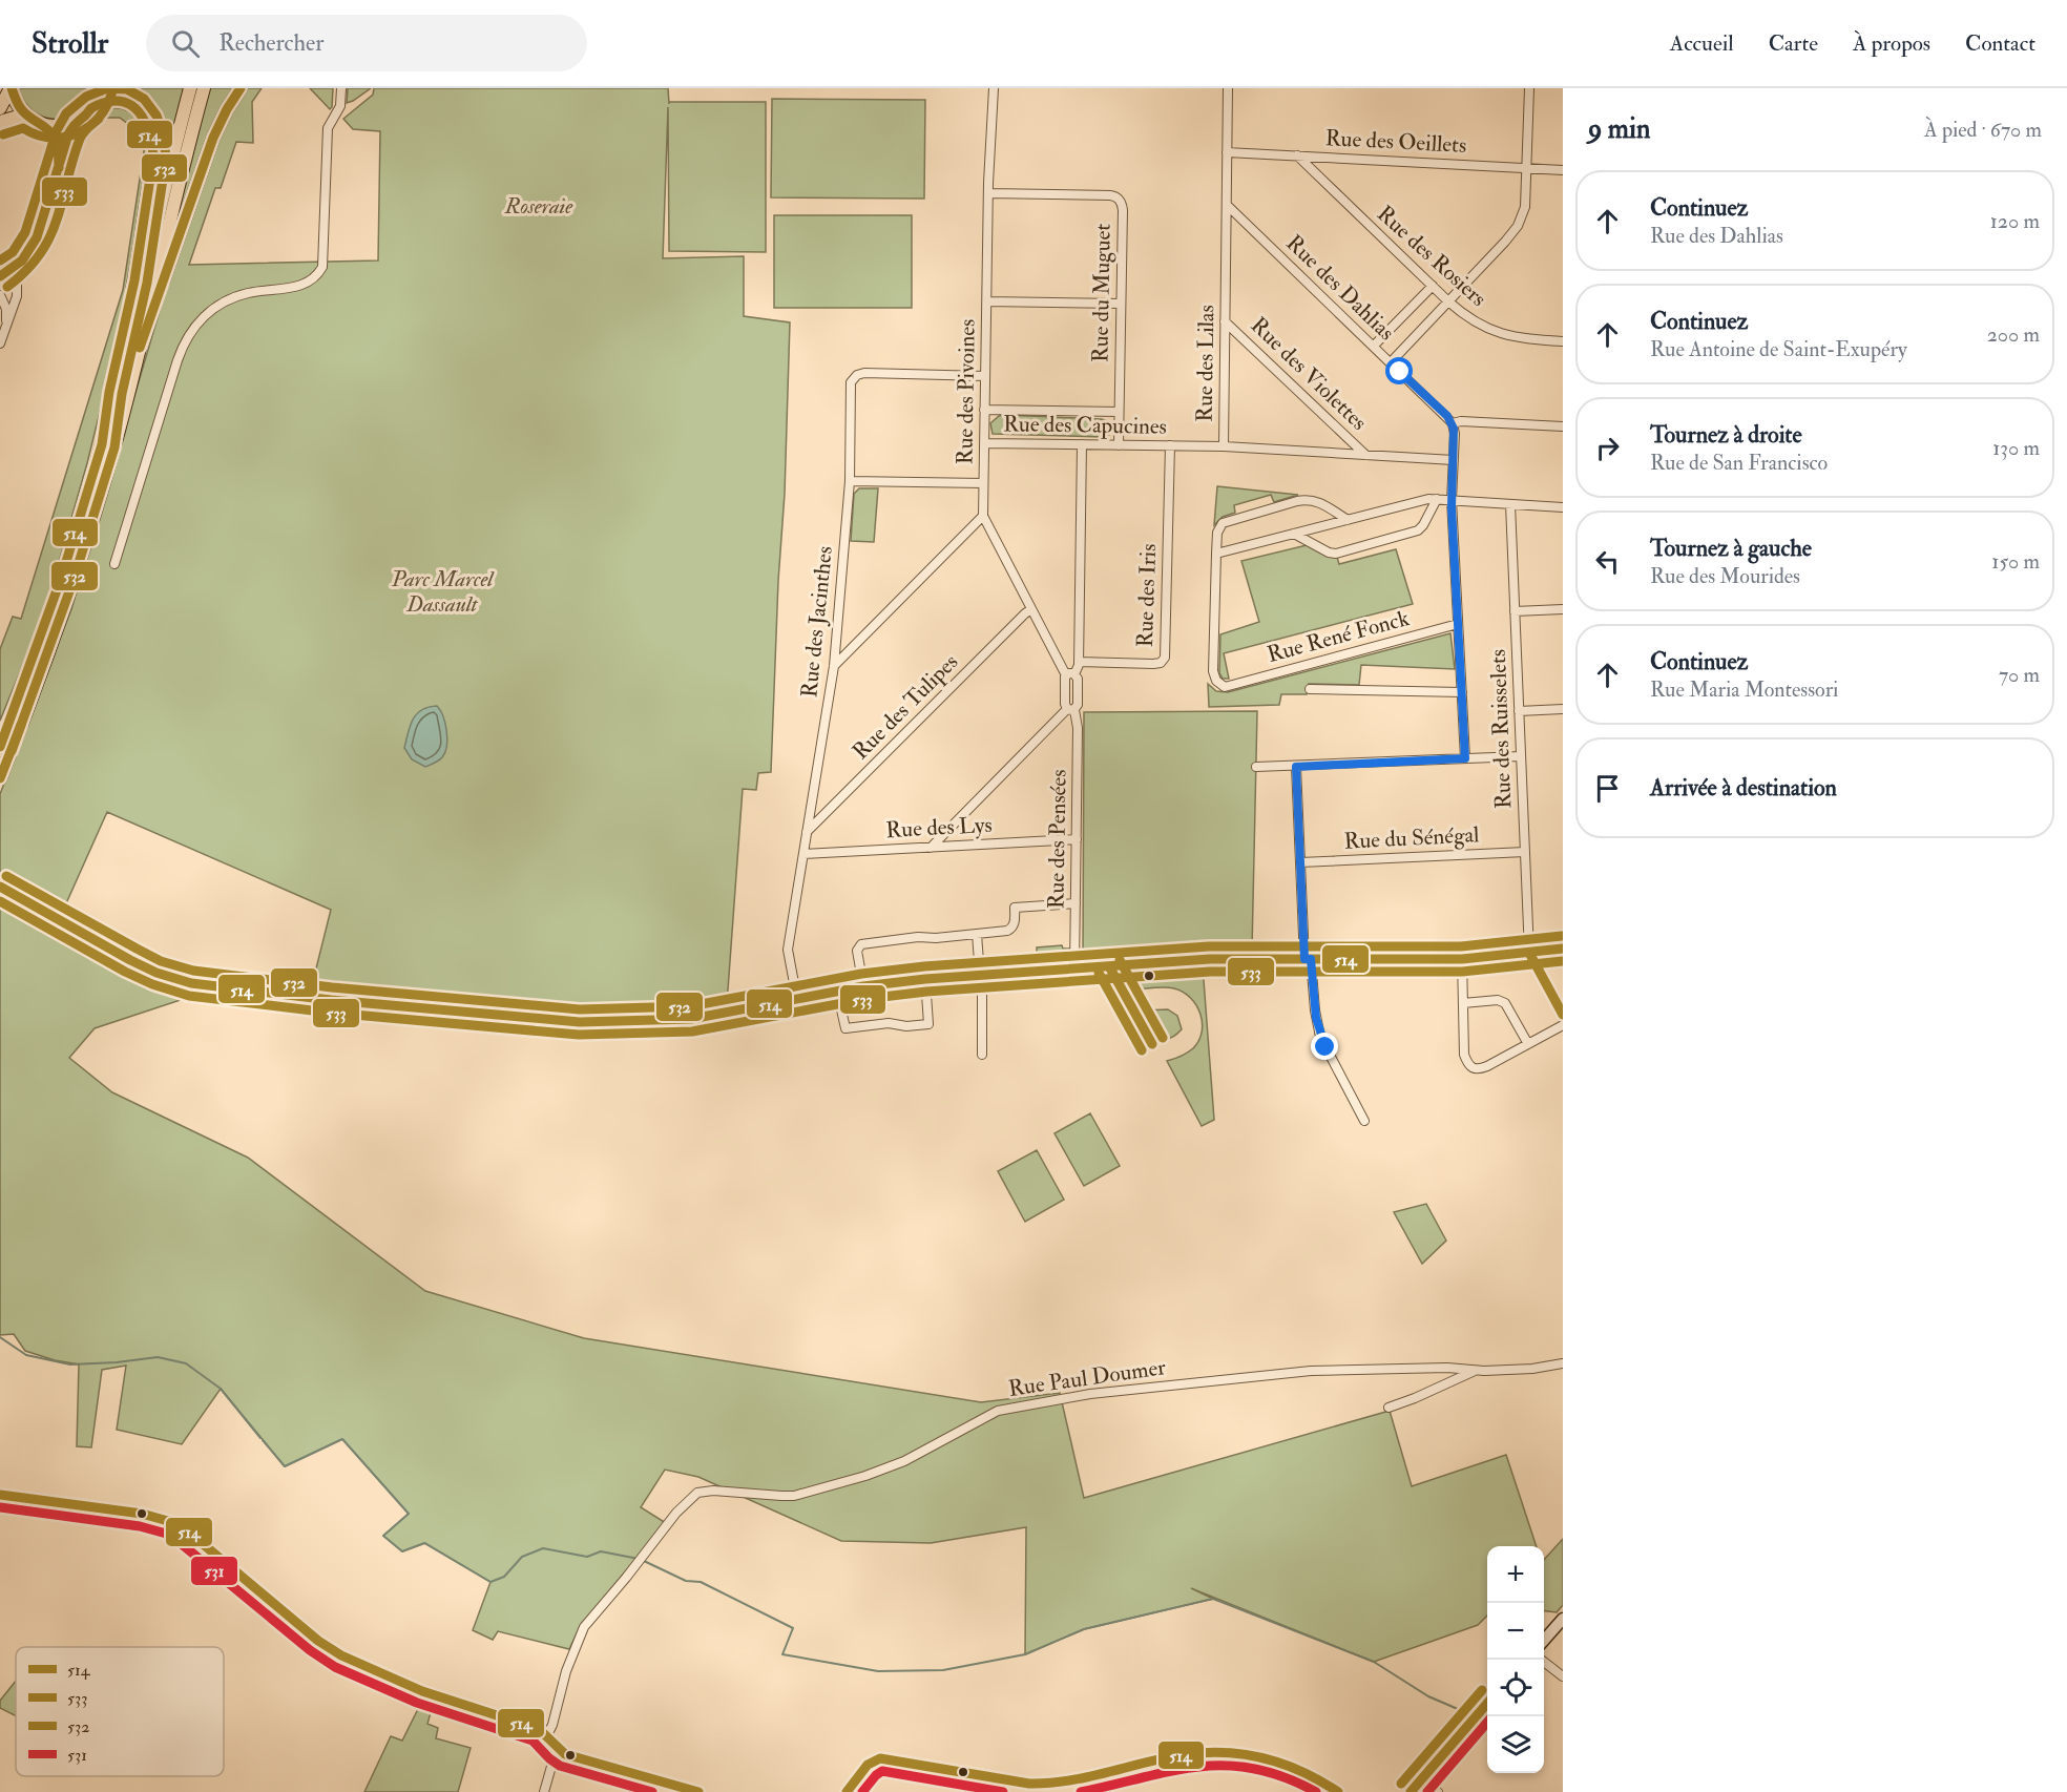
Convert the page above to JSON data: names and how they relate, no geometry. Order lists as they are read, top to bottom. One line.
{"streets":{"street":["Rue des Oeillets","Rue des Rosiers","Rue des Dahlias","Rue du Muguet","Rue des Lilas","Rue des Violettes","Rue des Pivoines","Rue des Capucines","Rue des Iris","Rue des Jacinthes","Rue René Fonck","Rue des Tulipes","Rue des Ruisselets","Rue des Lys","Rue du Sénégal","Rue des Pensées","Rue Paul Doumer"]},"crossings":[["Rue des Oeillets","Rue des Rosiers"],["Rue des Oeillets","Rue des Lilas"],["Rue des Dahlias","Rue des Lilas"],["Rue du Muguet","Rue des Pivoines"],["Rue du Muguet","Rue des Capucines"],["Rue des Lilas","Rue des Violettes"],["Rue des Lilas","Rue des Capucines"],["Rue des Pivoines","Rue des Capucines"],["Rue des Pivoines","Rue des Jacinthes"],["Rue des Pivoines","Rue des Tulipes"],["Rue des Pivoines","Rue des Pensées"],["Rue des Capucines","Rue des Iris"],["Rue des Capucines","Rue des Pensées"],["Rue des Iris","Rue des Pensées"],["Rue des Jacinthes","Rue des Tulipes"],["Rue des Jacinthes","Rue des Lys"],["Rue des Ruisselets","Rue du Sénégal"],["Rue des Lys","Rue des Pensées"]],"parks":["Roseraie","Parc Marcel Dassault"],"lines":["transit line 514","transit line 532","transit line 533","transit line 531"],"legend":["514","533","532","531"],"page":{"header":"Strollr","search":"Rechercher","nav":["Accueil","Carte","À propos","Contact"],"heading":["9 min","À pied · 670 m"],"list":[["Continuez","Rue des Dahlias","120 m"],["Continuez","Rue Antoine de Saint-Exupéry","200 m"],["Tournez à droite","Rue de San Francisco","130 m"],["Tournez à gauche","Rue des Mourides","150 m"],["Continuez","Rue Maria Montessori","70 m"],"Arrivée à destination"],"map_buttons":["+","−"]}}
